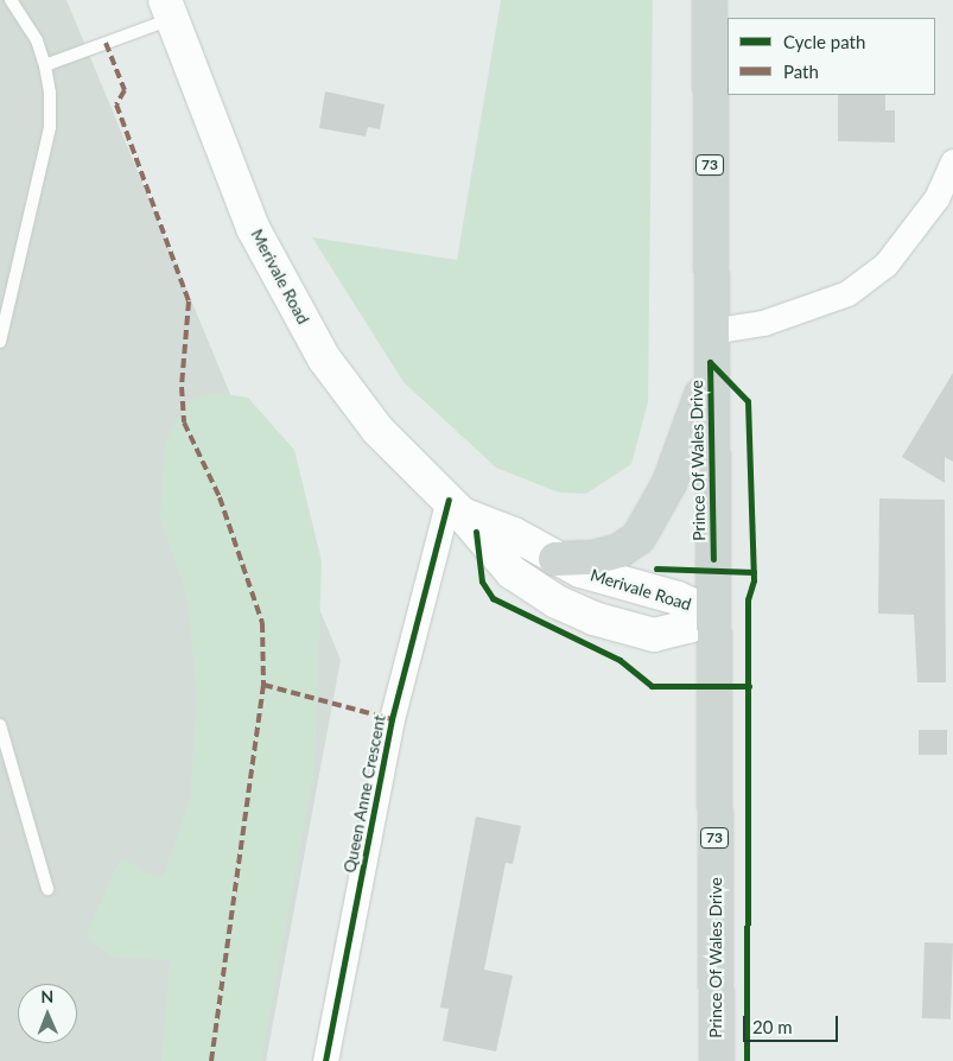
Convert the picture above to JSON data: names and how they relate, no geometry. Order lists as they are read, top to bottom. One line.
{"streets":{"main road":["73","Merivale Road","Prince Of Wales Drive"],"street":["Queen Anne Crescent"]},"crossings":[["Merivale Road","Prince Of Wales Drive"],["Merivale Road","Queen Anne Crescent"]],"legend":["Cycle path","Path"],"scale_bar":"20 m","north":"top"}
